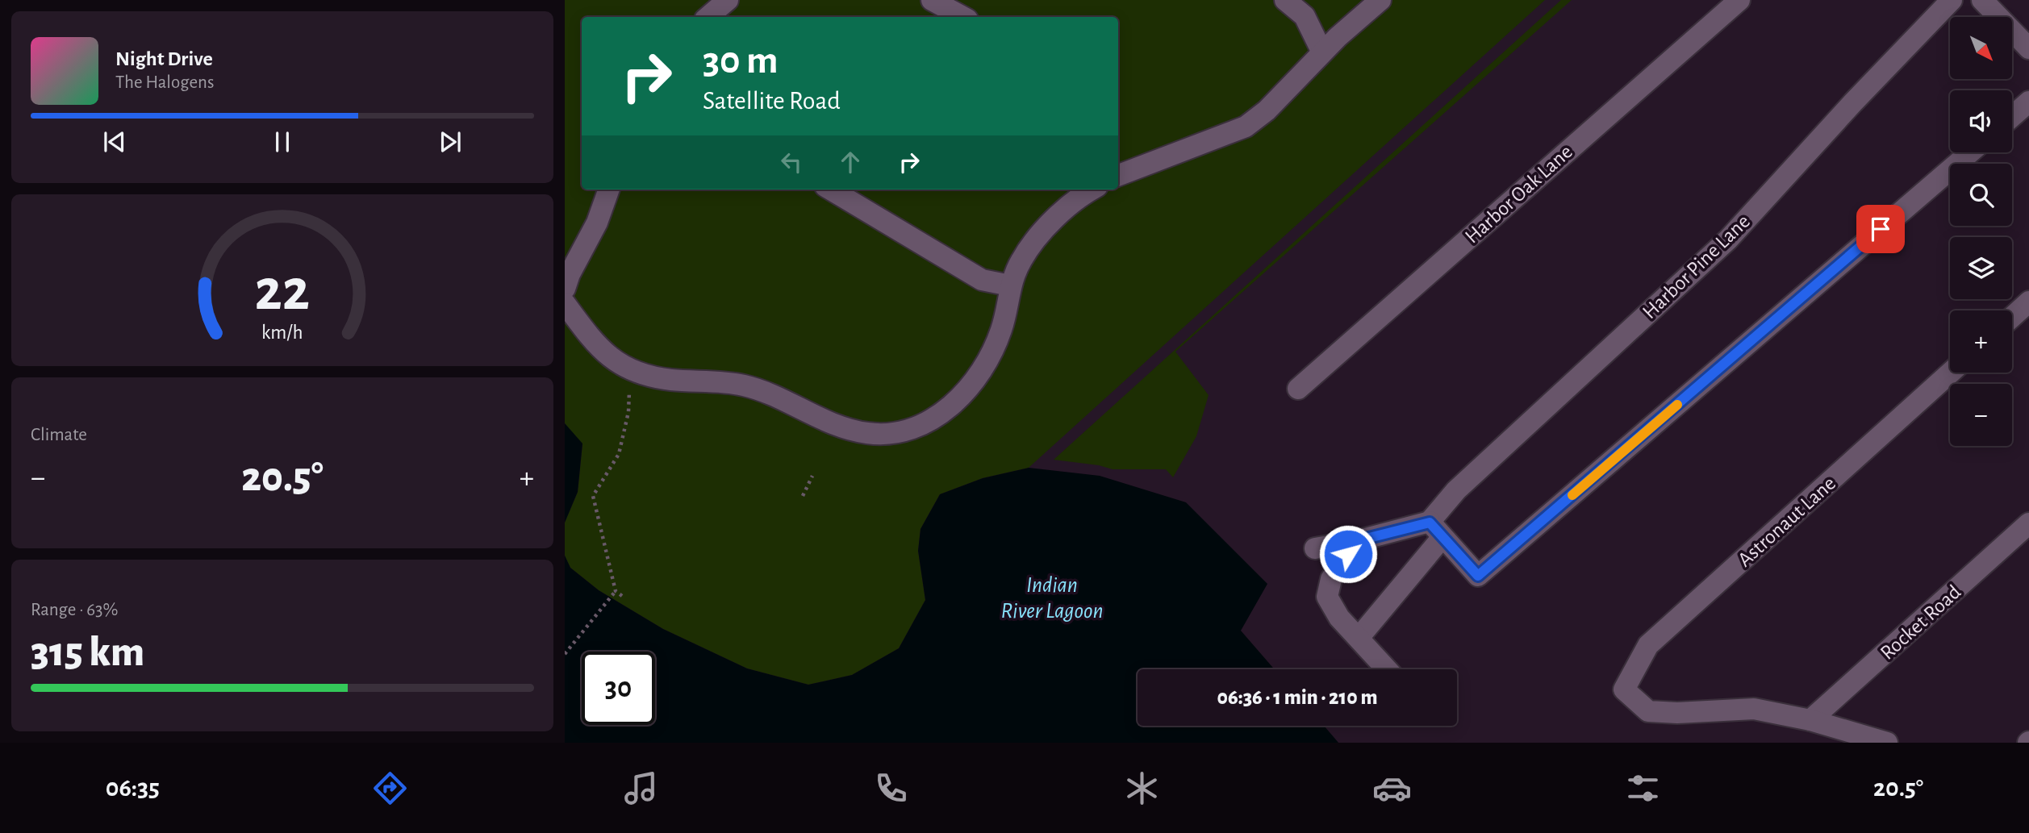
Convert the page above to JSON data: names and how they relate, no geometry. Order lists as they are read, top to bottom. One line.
{"streets":{"street":["Harbor Oak Lane","Harbor Pine Lane","Astronaut Lane","Rocket Road"]},"crossings":[["Astronaut Lane","Rocket Road"]],"water":["Indian River Lagoon"],"north":"bottom right","page":{"map_buttons":["+","−"],"turn":["30 m","Satellite Road"],"song":["Night Drive","The Halogens"],"tile":["Climate",["Range · 63%","315 km"]],"heat":["−","20.5°","+"],"limit":"30","trip":"06:36 · 1 min · 210 m","tabs":["06:35","20.5°"],"gauge":["22","km/h"]}}
